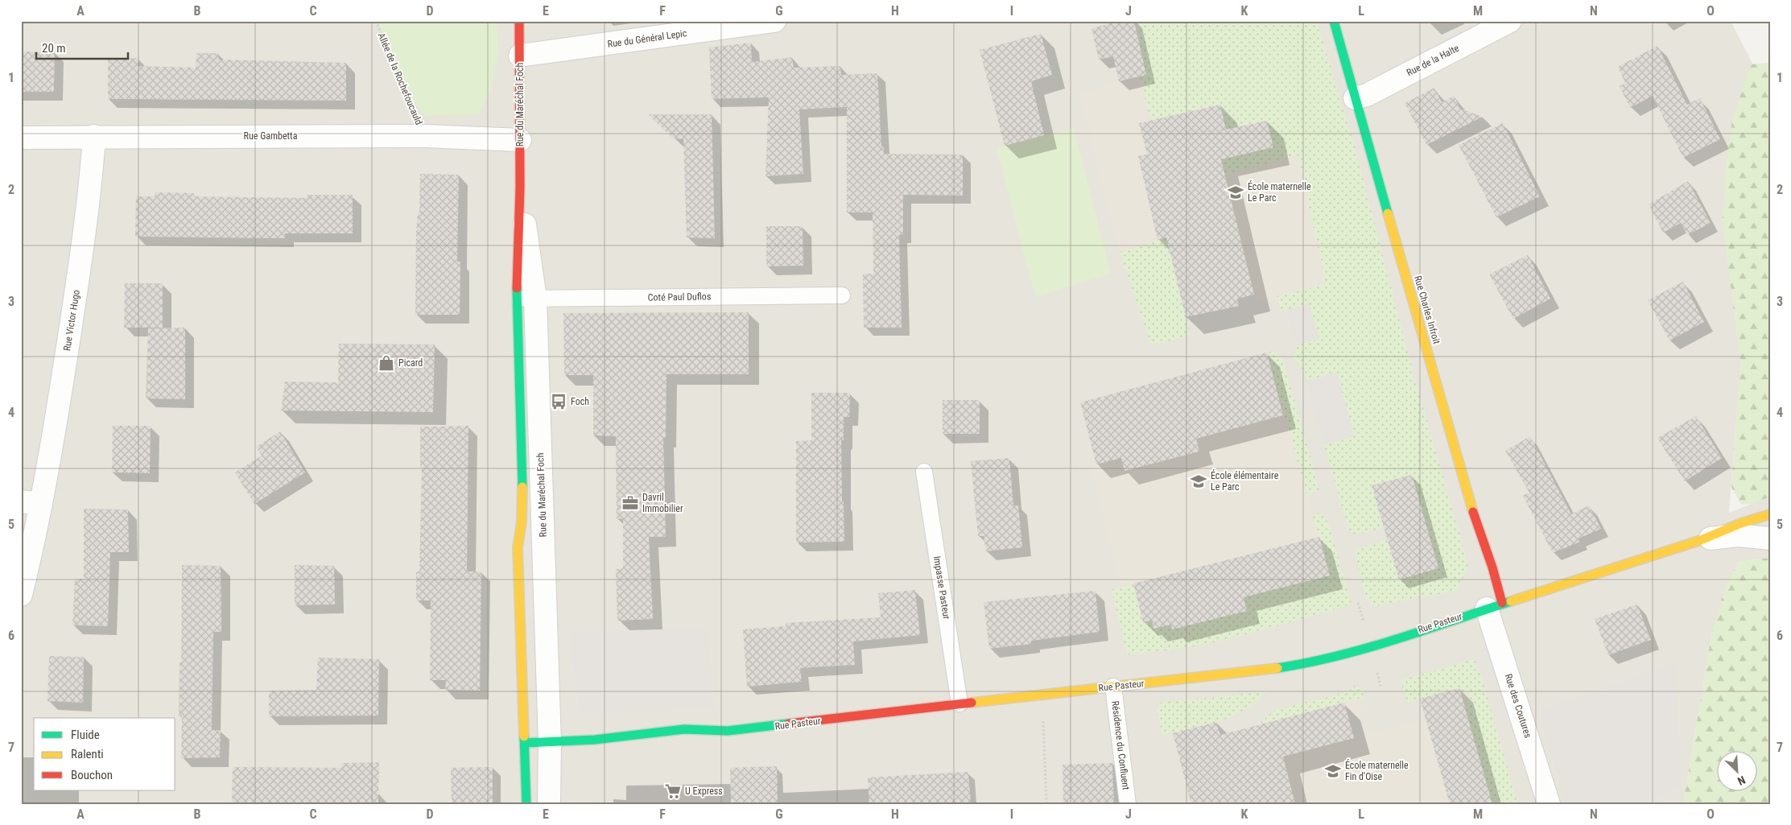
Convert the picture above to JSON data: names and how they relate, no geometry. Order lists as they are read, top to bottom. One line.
{"streets":{"street":["Rue du Général Lepic","Rue de la Halte","Rue du Maréchal Foch","Rue Gambetta","Rue Charles Infroit","Rue Victor Hugo","Rue Pasteur","Rue des Coutures"],"lane":["Coté Paul Duflos","Impasse Pasteur","Résidence du Confluent"],"path":["Allée de la Rochefoucauld"]},"crossings":[["Rue du Général Lepic","Rue du Maréchal Foch"],["Rue de la Halte","Rue Charles Infroit"],["Allée de la Rochefoucauld","Rue Gambetta"],["Rue du Maréchal Foch","Rue Gambetta"],["Rue du Maréchal Foch","Coté Paul Duflos"],["Rue du Maréchal Foch","Rue Pasteur"],["Rue Gambetta","Rue Victor Hugo"],["Rue Charles Infroit","Rue Pasteur"],["Rue Charles Infroit","Rue des Coutures"],["Impasse Pasteur","Rue Pasteur"],["Rue Pasteur","Rue des Coutures"],["Rue Pasteur","Résidence du Confluent"]],"places":{"school or university":["École maternelle Le Parc","École élémentaire Le Parc","École maternelle Fin d'Oise"],"shop":["Picard"],"bus stop":["Foch"],"office":["Davril Immobilier"],"supermarket":["U Express"]},"legend":["Fluide","Ralenti","Bouchon"],"scale_bar":"20 m","north":"bottom right","grid":{"columns":["A","B","C","D","E","F","G","H","I","J","K","L","M","N","O"],"rows":["1","2","3","4","5","6","7"]}}
